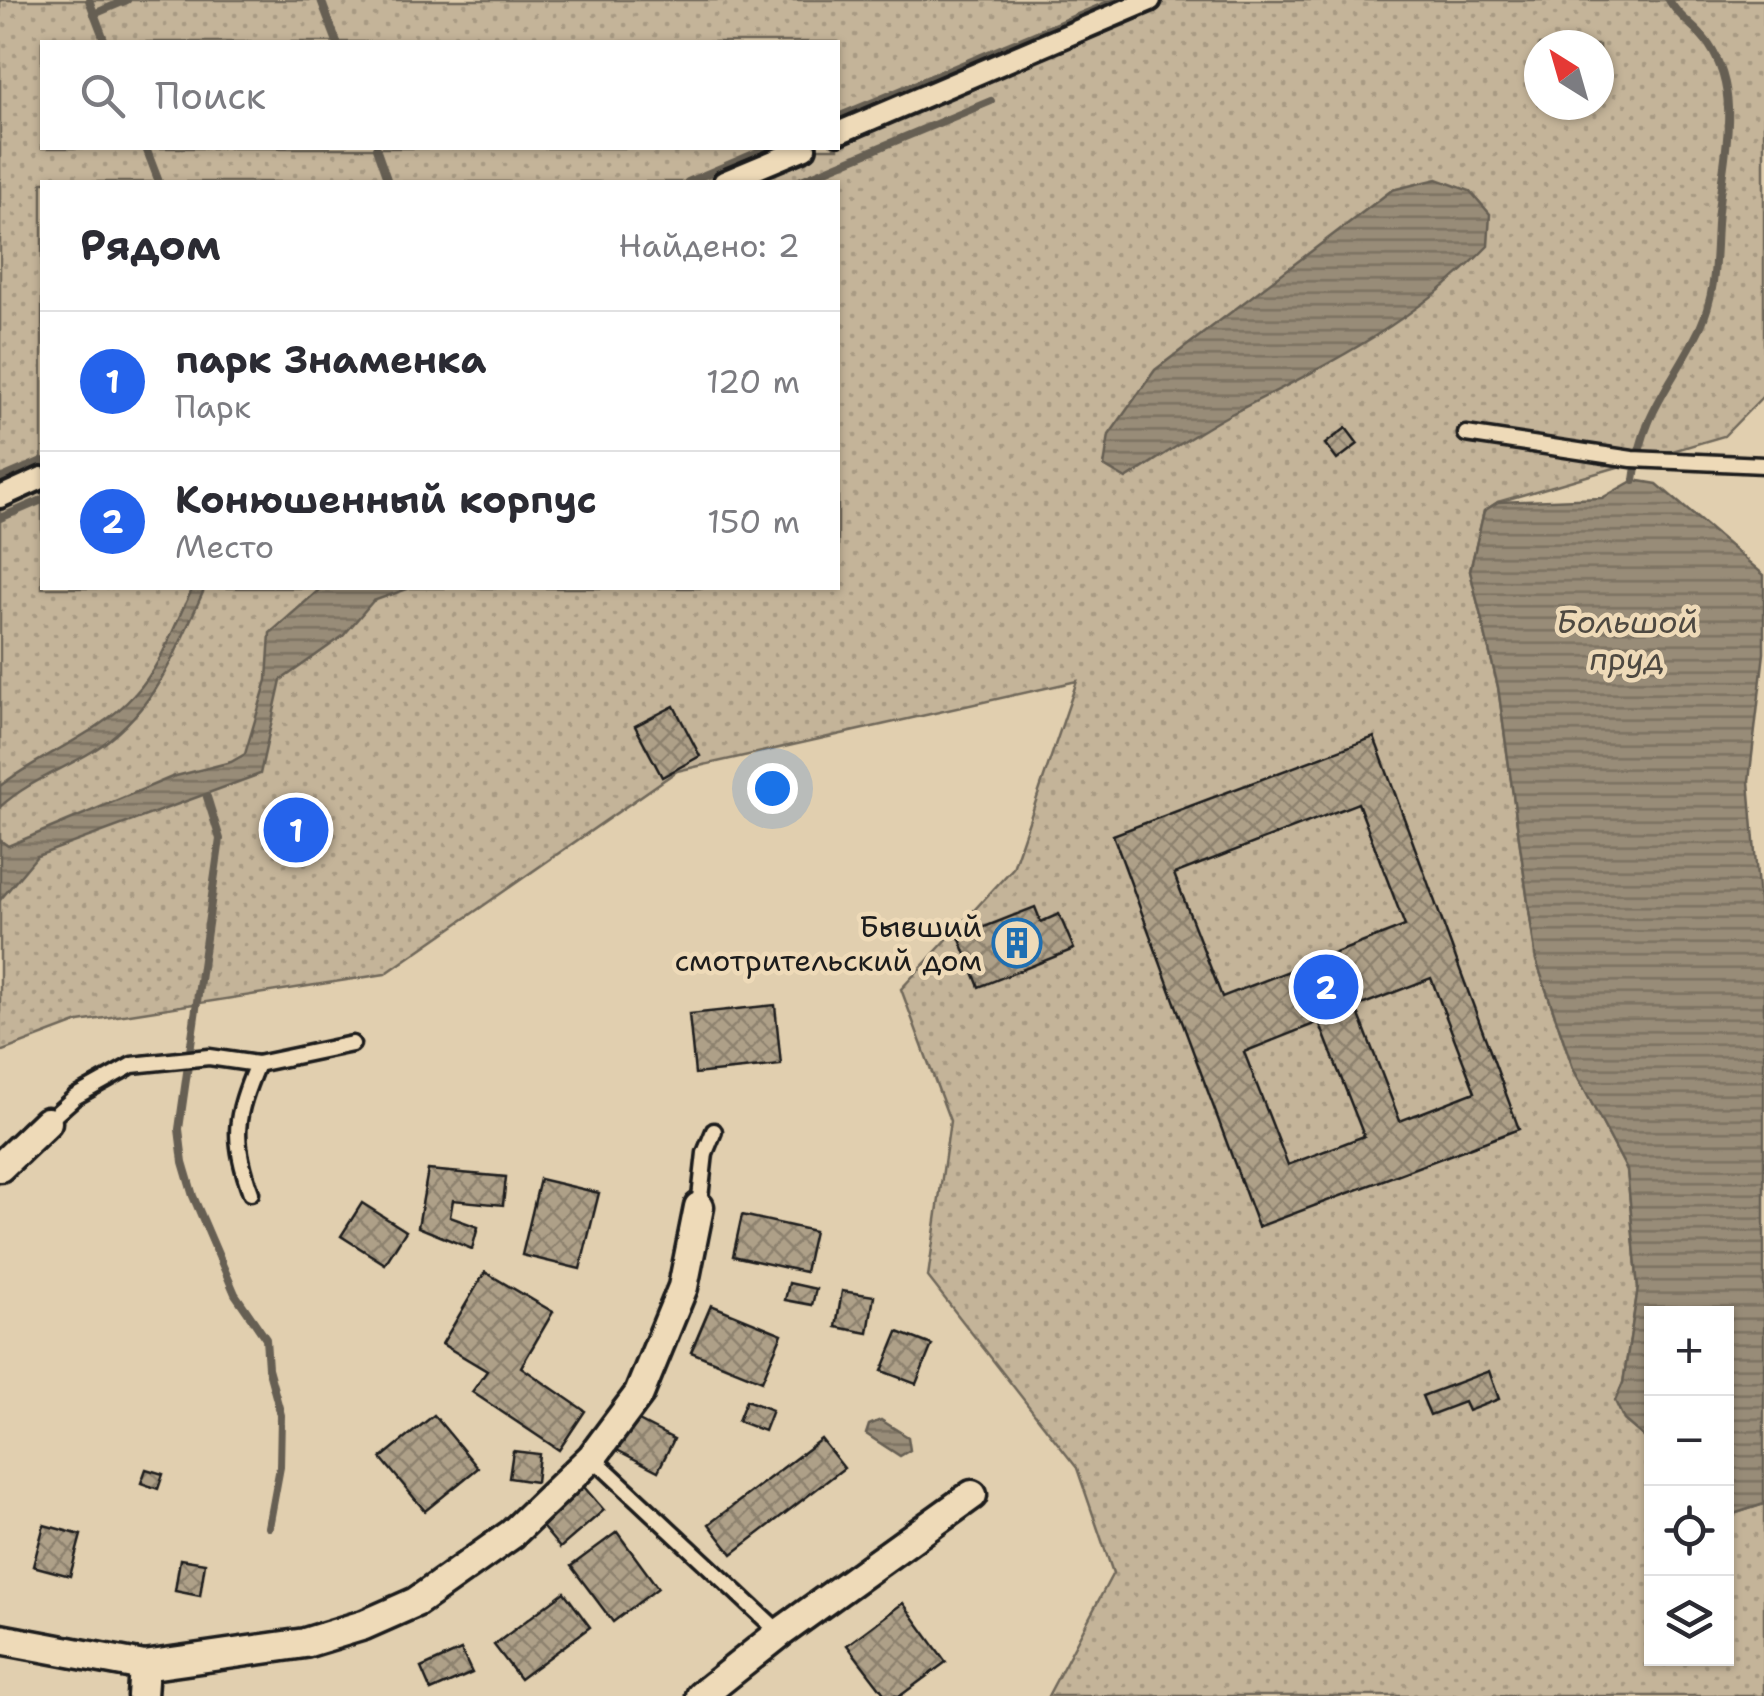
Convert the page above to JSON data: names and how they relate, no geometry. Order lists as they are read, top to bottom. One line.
{"water":["Большой пруд"],"places":{"building":["Бывший смотрительский дом"]},"north":"top left","page":{"search":"Поиск","heading":["Рядом","Найдено: 2"],"list":[{"mark":"1","name":"парк Знаменка","note":"Парк","value":"120 m"},{"mark":"2","name":"Конюшенный корпус","note":"Место","value":"150 m"}],"pins":["1","2"],"map_buttons":["+","−"]}}
